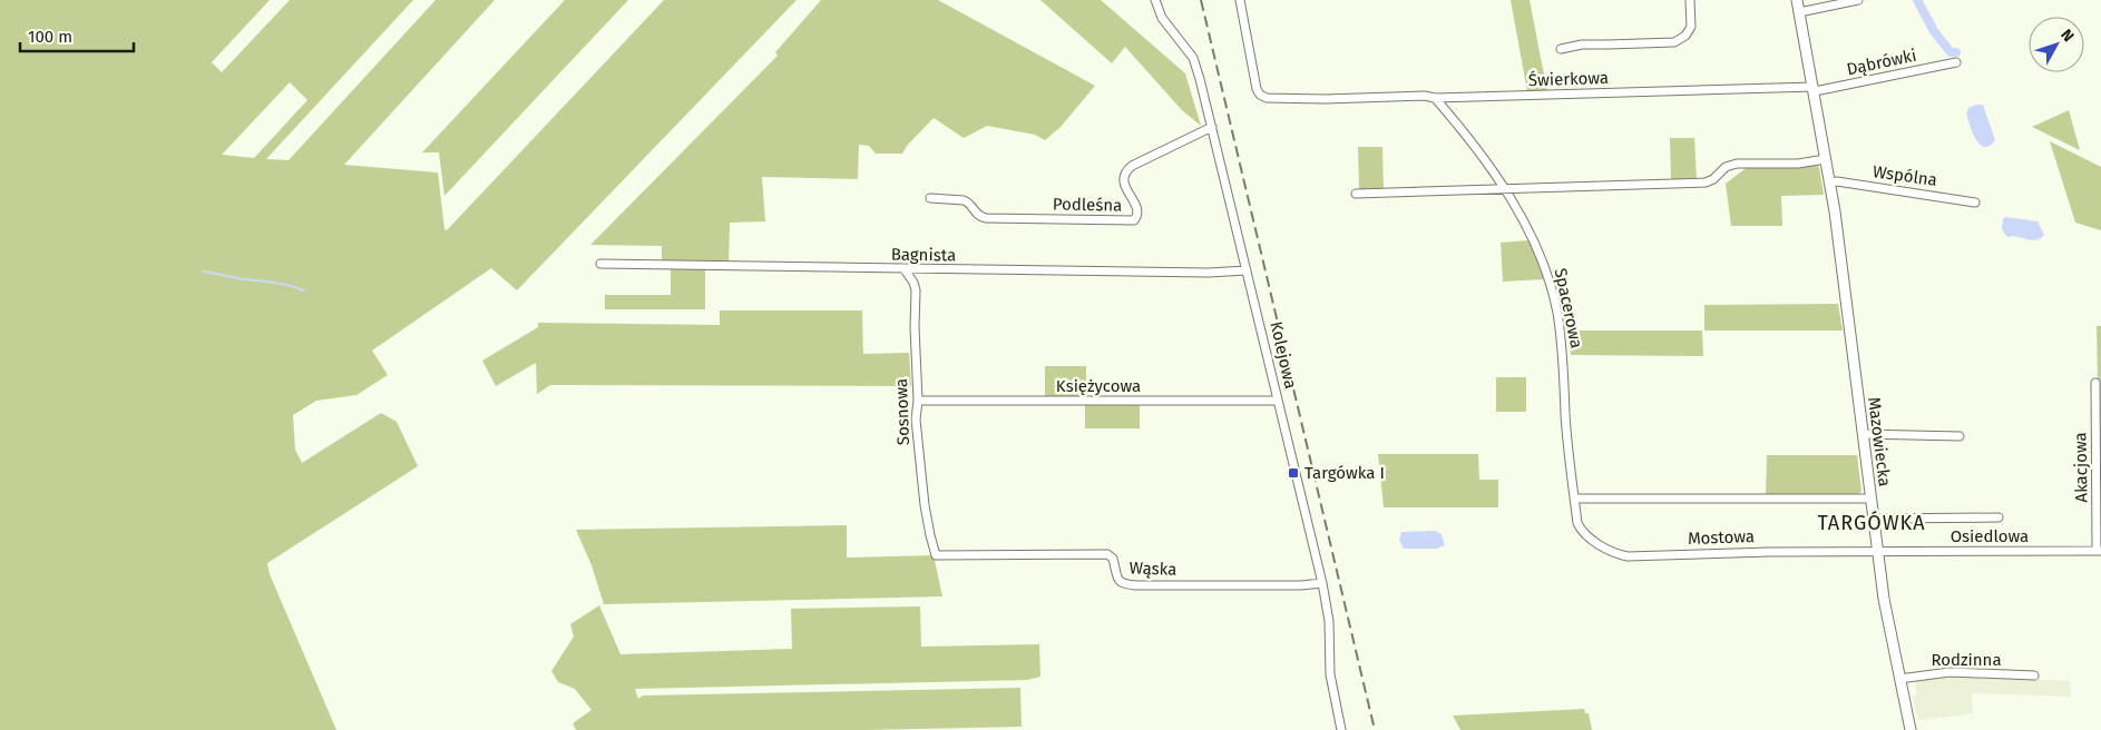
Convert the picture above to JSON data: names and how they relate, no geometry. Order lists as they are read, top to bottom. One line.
{"streets":{"street":["Dąbrówki","Świerkowa","Wspólna","Podleśna","Bagnista","Spacerowa","Kolejowa","Księżycowa","Sosnowa","Mazowiecka","Akacjowa","Osiedlowa","Mostowa","Wąska","Rodzinna"]},"crossings":[["Dąbrówki","Świerkowa"],["Świerkowa","Spacerowa"],["Wspólna","Mazowiecka"],["Podleśna","Kolejowa"],["Bagnista","Kolejowa"],["Bagnista","Sosnowa"],["Spacerowa","Mostowa"],["Kolejowa","Księżycowa"],["Kolejowa","Wąska"],["Księżycowa","Sosnowa"],["Sosnowa","Wąska"],["Mazowiecka","Osiedlowa"],["Mazowiecka","Mostowa"],["Mazowiecka","Rodzinna"],["Akacjowa","Osiedlowa"],["Osiedlowa","Mostowa"]],"districts":["TARGÓWKA"],"places":{"transit":["Targówka I"]},"scale_bar":"100 m","north":"top right"}
